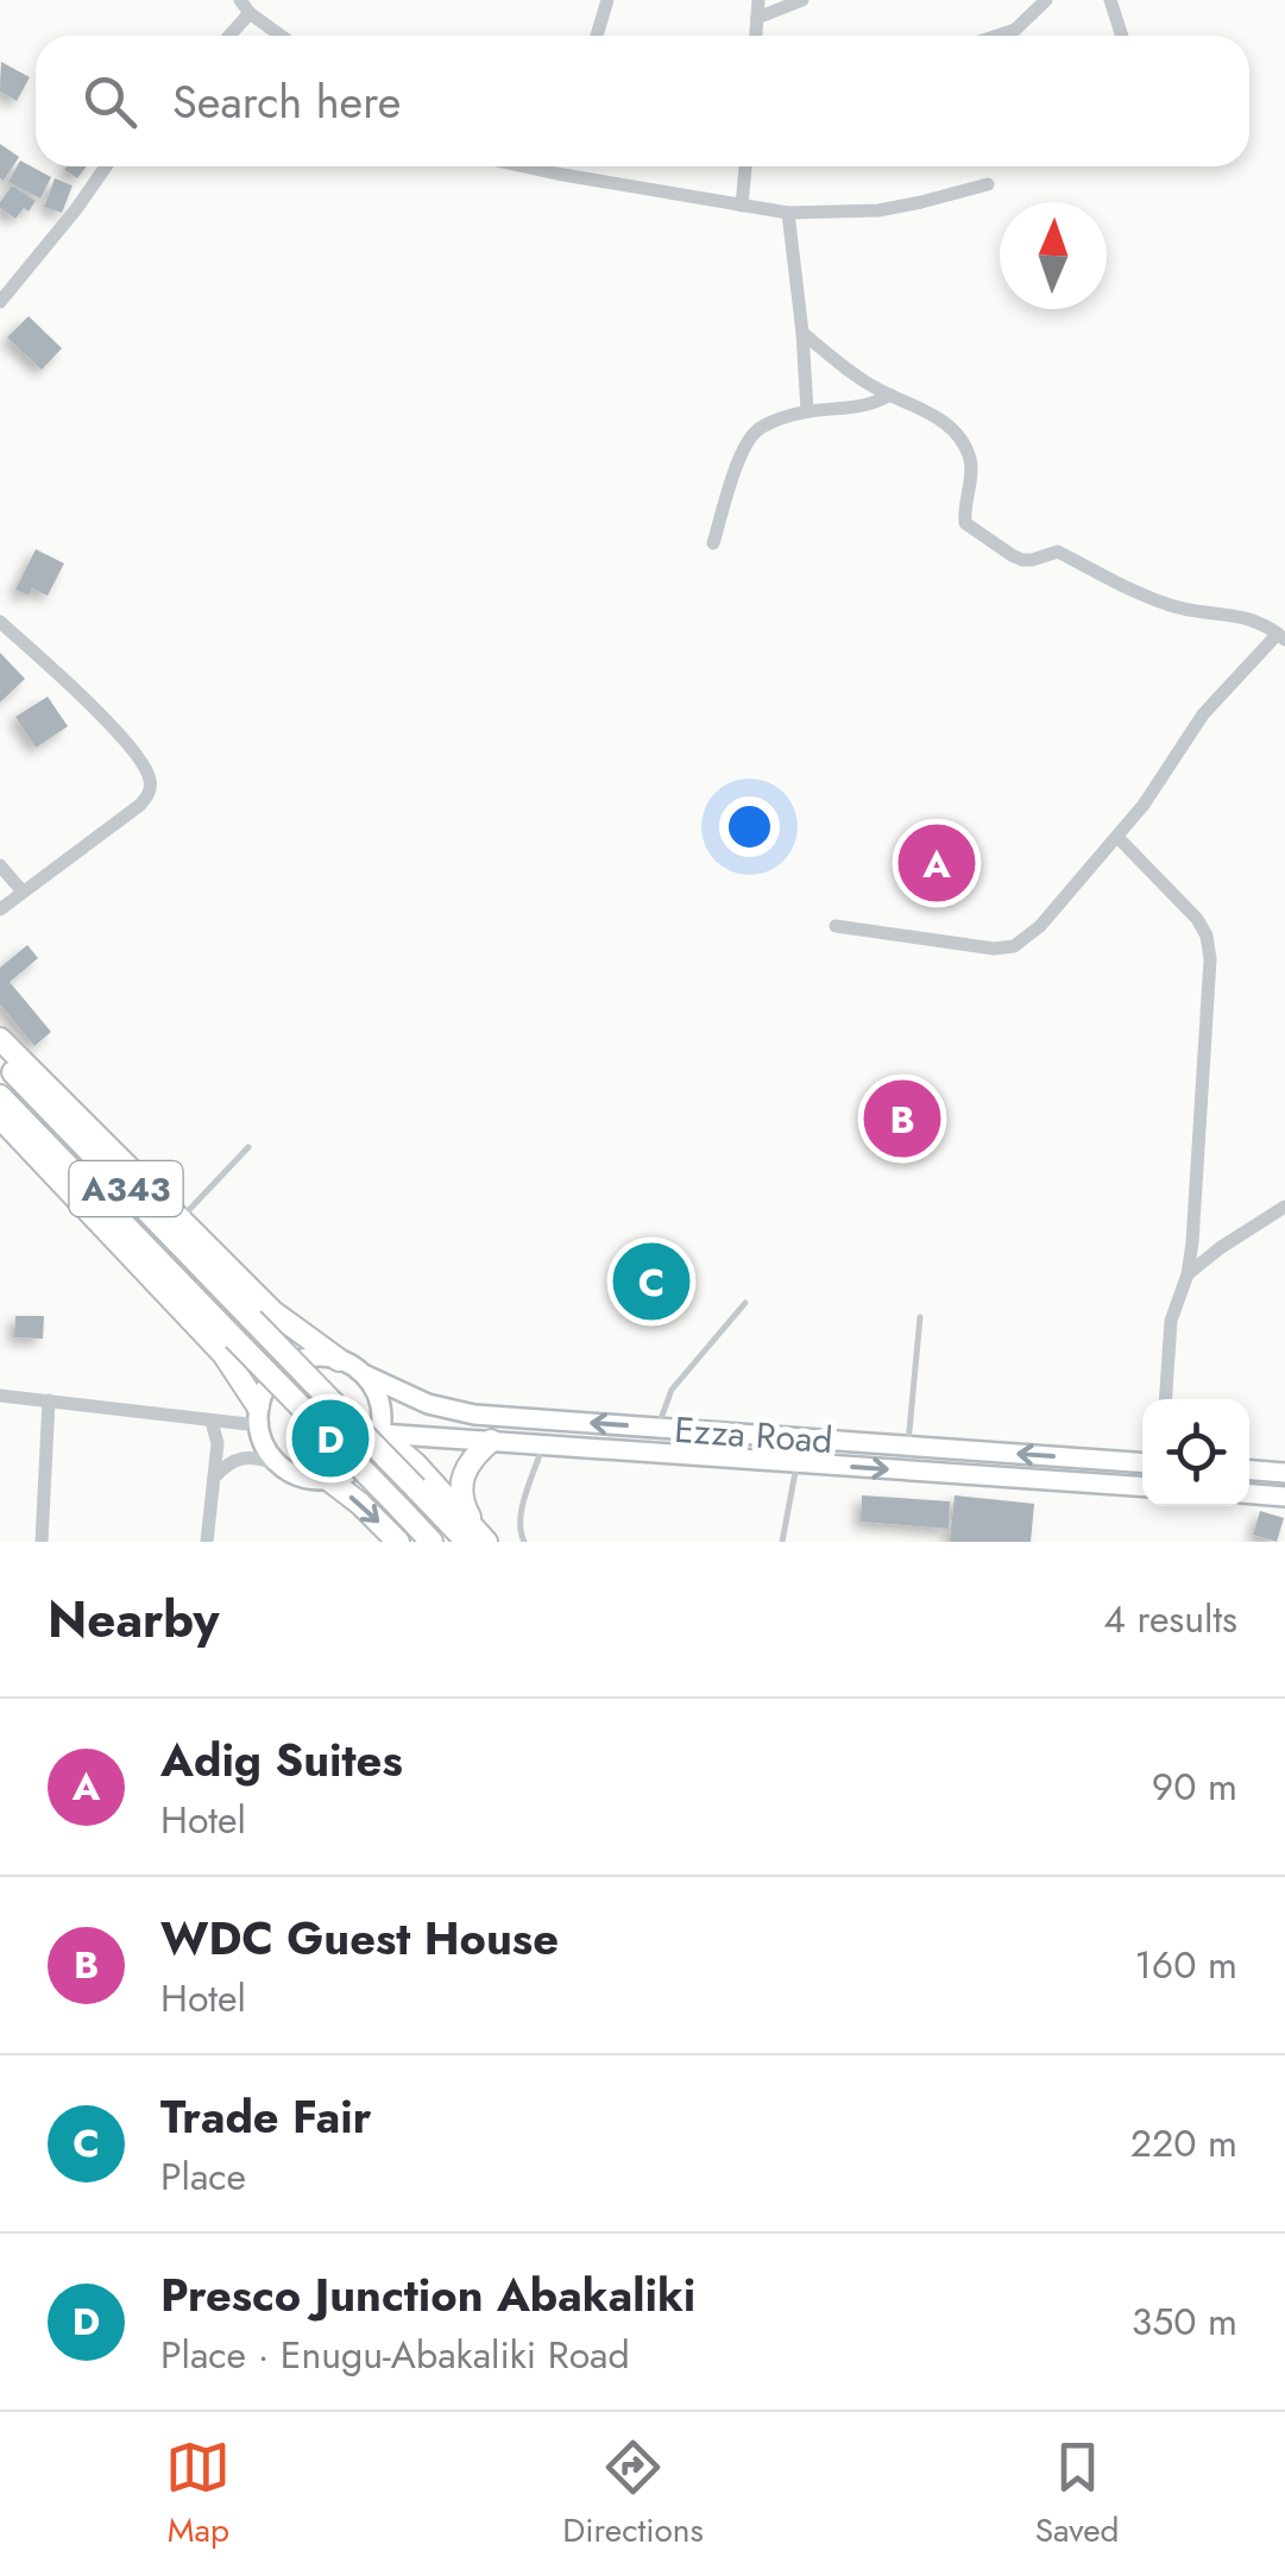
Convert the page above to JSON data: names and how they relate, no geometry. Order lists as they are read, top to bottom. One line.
{"streets":{"highway":["A343"],"main road":["Ezza Road"]},"north":"top","page":{"search":"Search here","pins":["A","B","C","D"],"heading":["Nearby","4 results"],"list":[{"mark":"A","name":"Adig Suites","note":"Hotel","value":"90 m"},{"mark":"B","name":"WDC Guest House","note":"Hotel","value":"160 m"},{"mark":"C","name":"Trade Fair","note":"Place","value":"220 m"},{"mark":"D","name":"Presco Junction Abakaliki","note":"Place · Enugu-Abakaliki Road","value":"350 m"}],"nav":["Map","Directions","Saved"]}}
